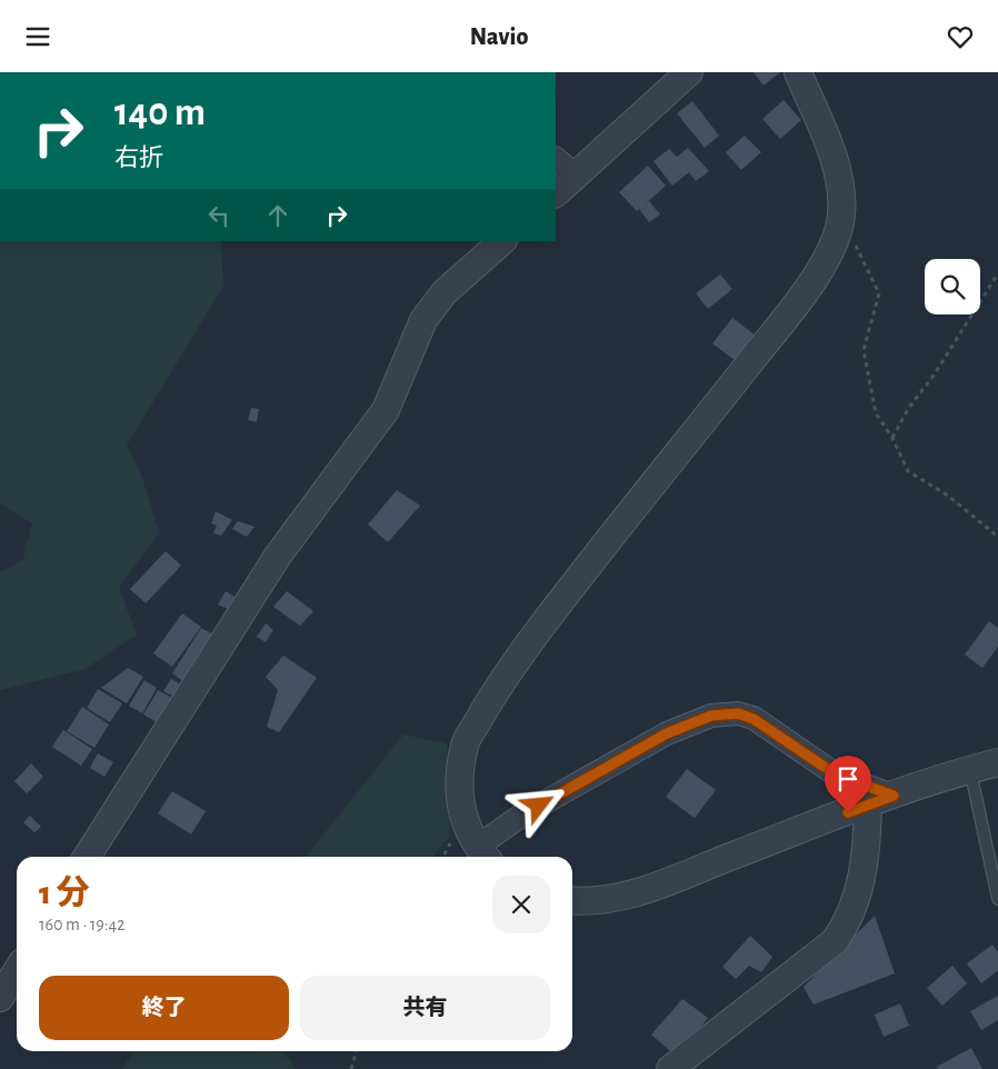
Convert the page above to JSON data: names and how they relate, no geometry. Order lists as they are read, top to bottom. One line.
{"page":{"header":"Navio","turn":["140 m","右折"],"heading":["1 分","160 m · 19:42"],"buttons":["終了","共有"]}}
